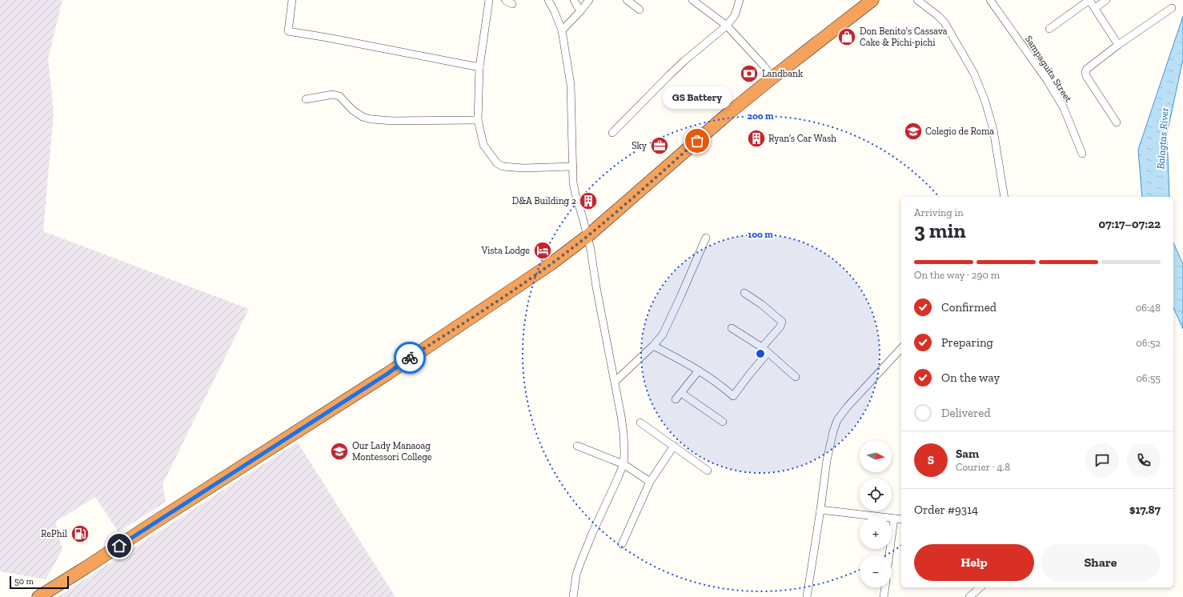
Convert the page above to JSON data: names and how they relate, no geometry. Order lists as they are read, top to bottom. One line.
{"streets":{"street":["Sampaguita Street"]},"water":["Balagtas River"],"places":{"shop":["Don Benito's Cassava Cake & Pichi-pichi"],"bank":["Landbank"],"school or university":["Colegio de Roma","Our Lady Manaoag Montessori College"],"building":["Ryan’s Car Wash","D&A Building 2"],"other":["GS Battery"],"office":["Sky"],"hotel":["Vista Lodge"],"fuel station":["RePhil"]},"scale_bar":"50 m","north":"right","page":{"bubble":"GS Battery","heading":["3 min","Arriving in","07:17–07:22"],"panel":["Sam","Courier · 4.8","Order #9314","$17.87"],"bar":"On the way · 290 m","list":[["Confirmed","06:48"],["Preparing","06:52"],["On the way","06:55"],"Delivered"],"map_buttons":["+","−"],"round":"S","buttons":["Help","Share"],"scale":"50 m"},"rings":["200 m","100 m"]}
